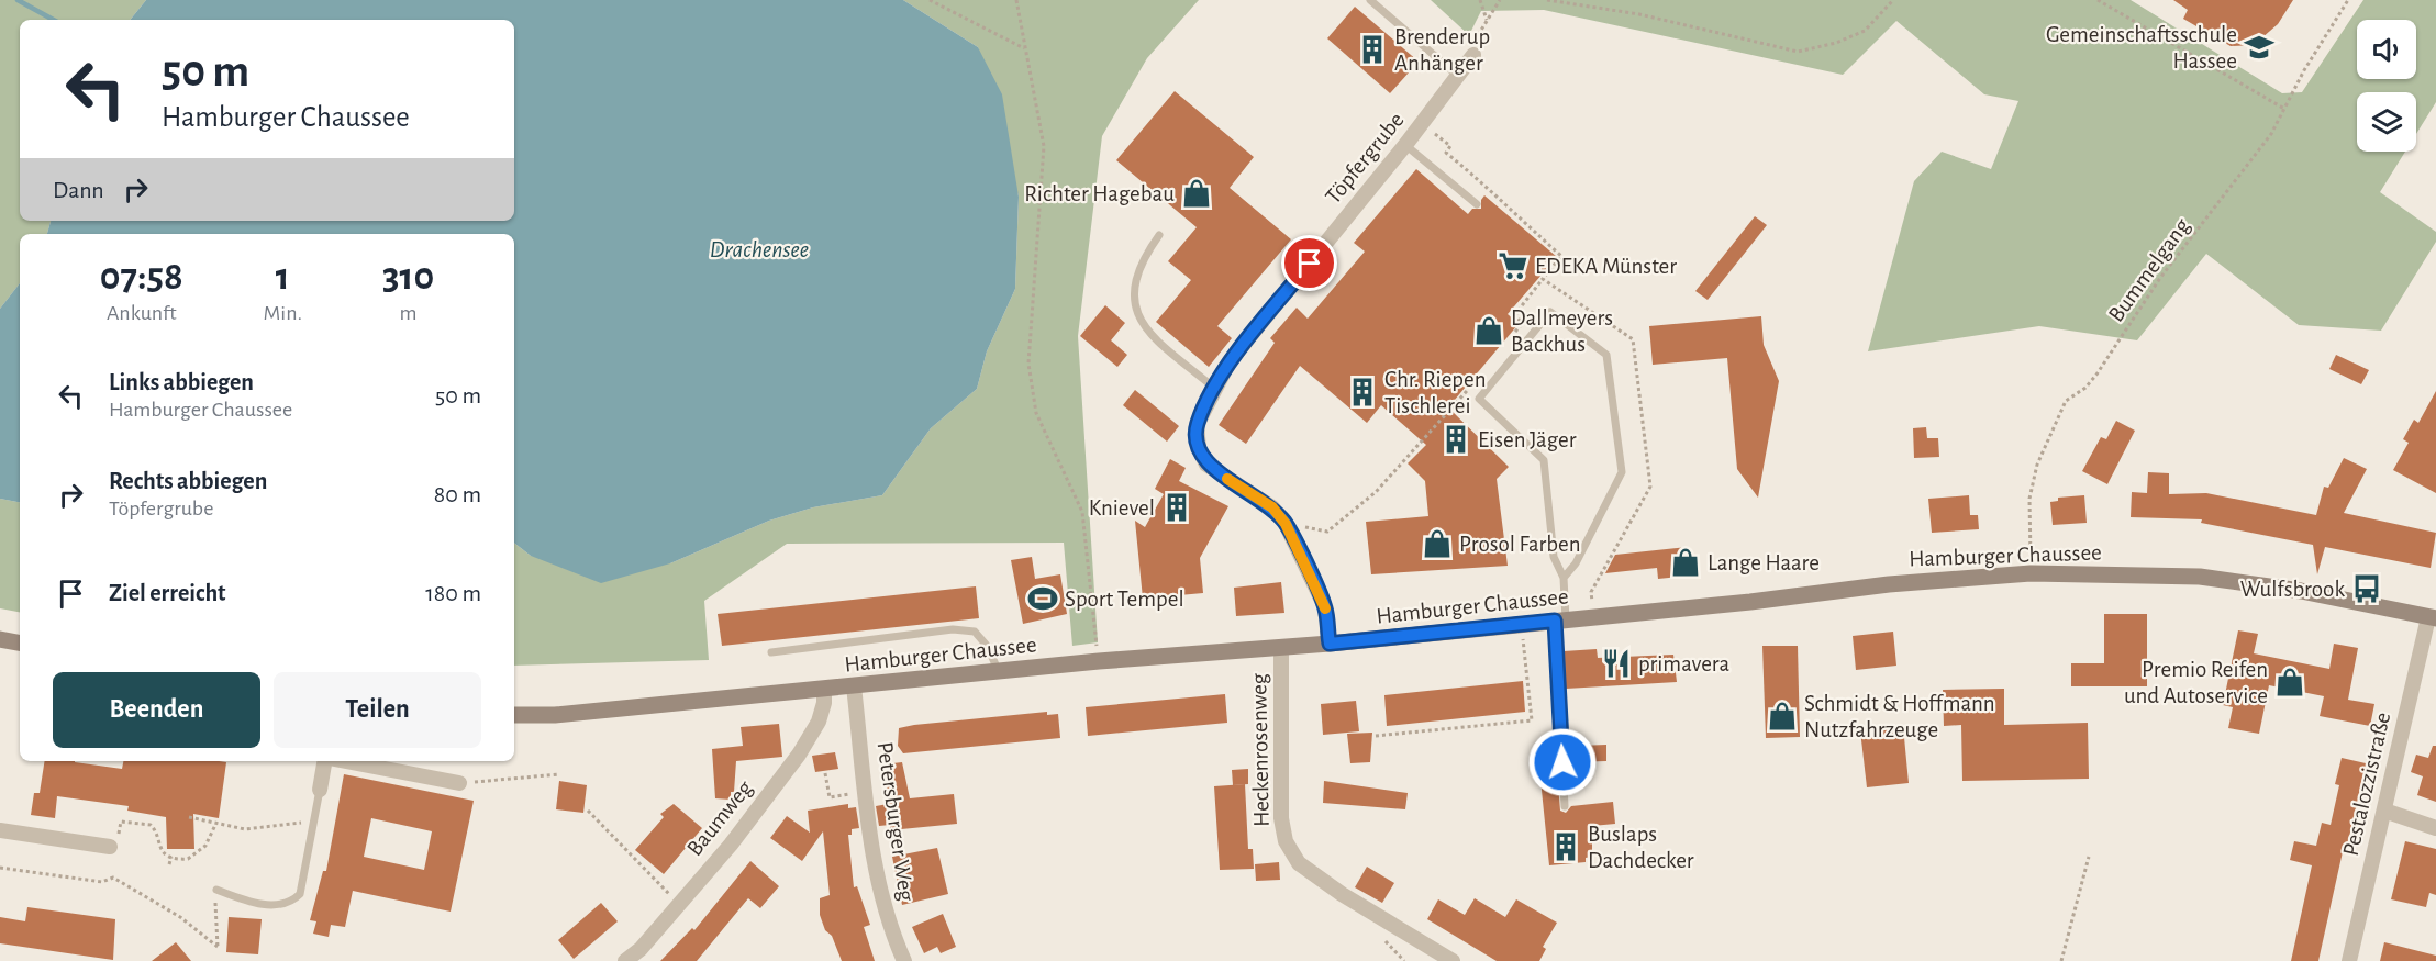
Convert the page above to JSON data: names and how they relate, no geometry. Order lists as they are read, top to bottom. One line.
{"streets":{"main road":["Hamburger Chaussee"],"street":["Töpfergrube","Heckenrosenweg","Pestalozzistraße","Baumweg","Petersburger Weg"],"path":["Bummelgang"]},"crossings":[["Töpfergrube","Hamburger Chaussee"],["Bummelgang","Hamburger Chaussee"],["Hamburger Chaussee","Heckenrosenweg"],["Hamburger Chaussee","Pestalozzistraße"],["Hamburger Chaussee","Baumweg"],["Hamburger Chaussee","Petersburger Weg"]],"water":["Drachensee"],"places":{"school or university":["Gemeinschaftsschule Hassee"],"building":["Brenderup Anhänger","Chr. Riepen Tischlerei","Eisen Jäger","Knievel","Buslaps Dachdecker"],"shop":["Richter Hagebau","Dallmeyers Backhus","Prosol Farben","Lange Haare","Premio Reifen und Autoservice","Schmidt & Hoffmann Nutzfahrzeuge"],"supermarket":["EDEKA Münster"],"bus stop":["Wulfsbrook"],"sports":["Sport Tempel"],"restaurant":["primavera"]},"page":{"turn":["50 m","Hamburger Chaussee"],"then":"Dann","eta":["07:58","Ankunft","1","Min.","310","m"],"list":[{"name":"Links abbiegen","note":"Hamburger Chaussee","value":"50 m"},{"name":"Rechts abbiegen","note":"Töpfergrube","value":"80 m"},{"name":"Ziel erreicht","value":"180 m"}],"buttons":["Beenden","Teilen"]}}
